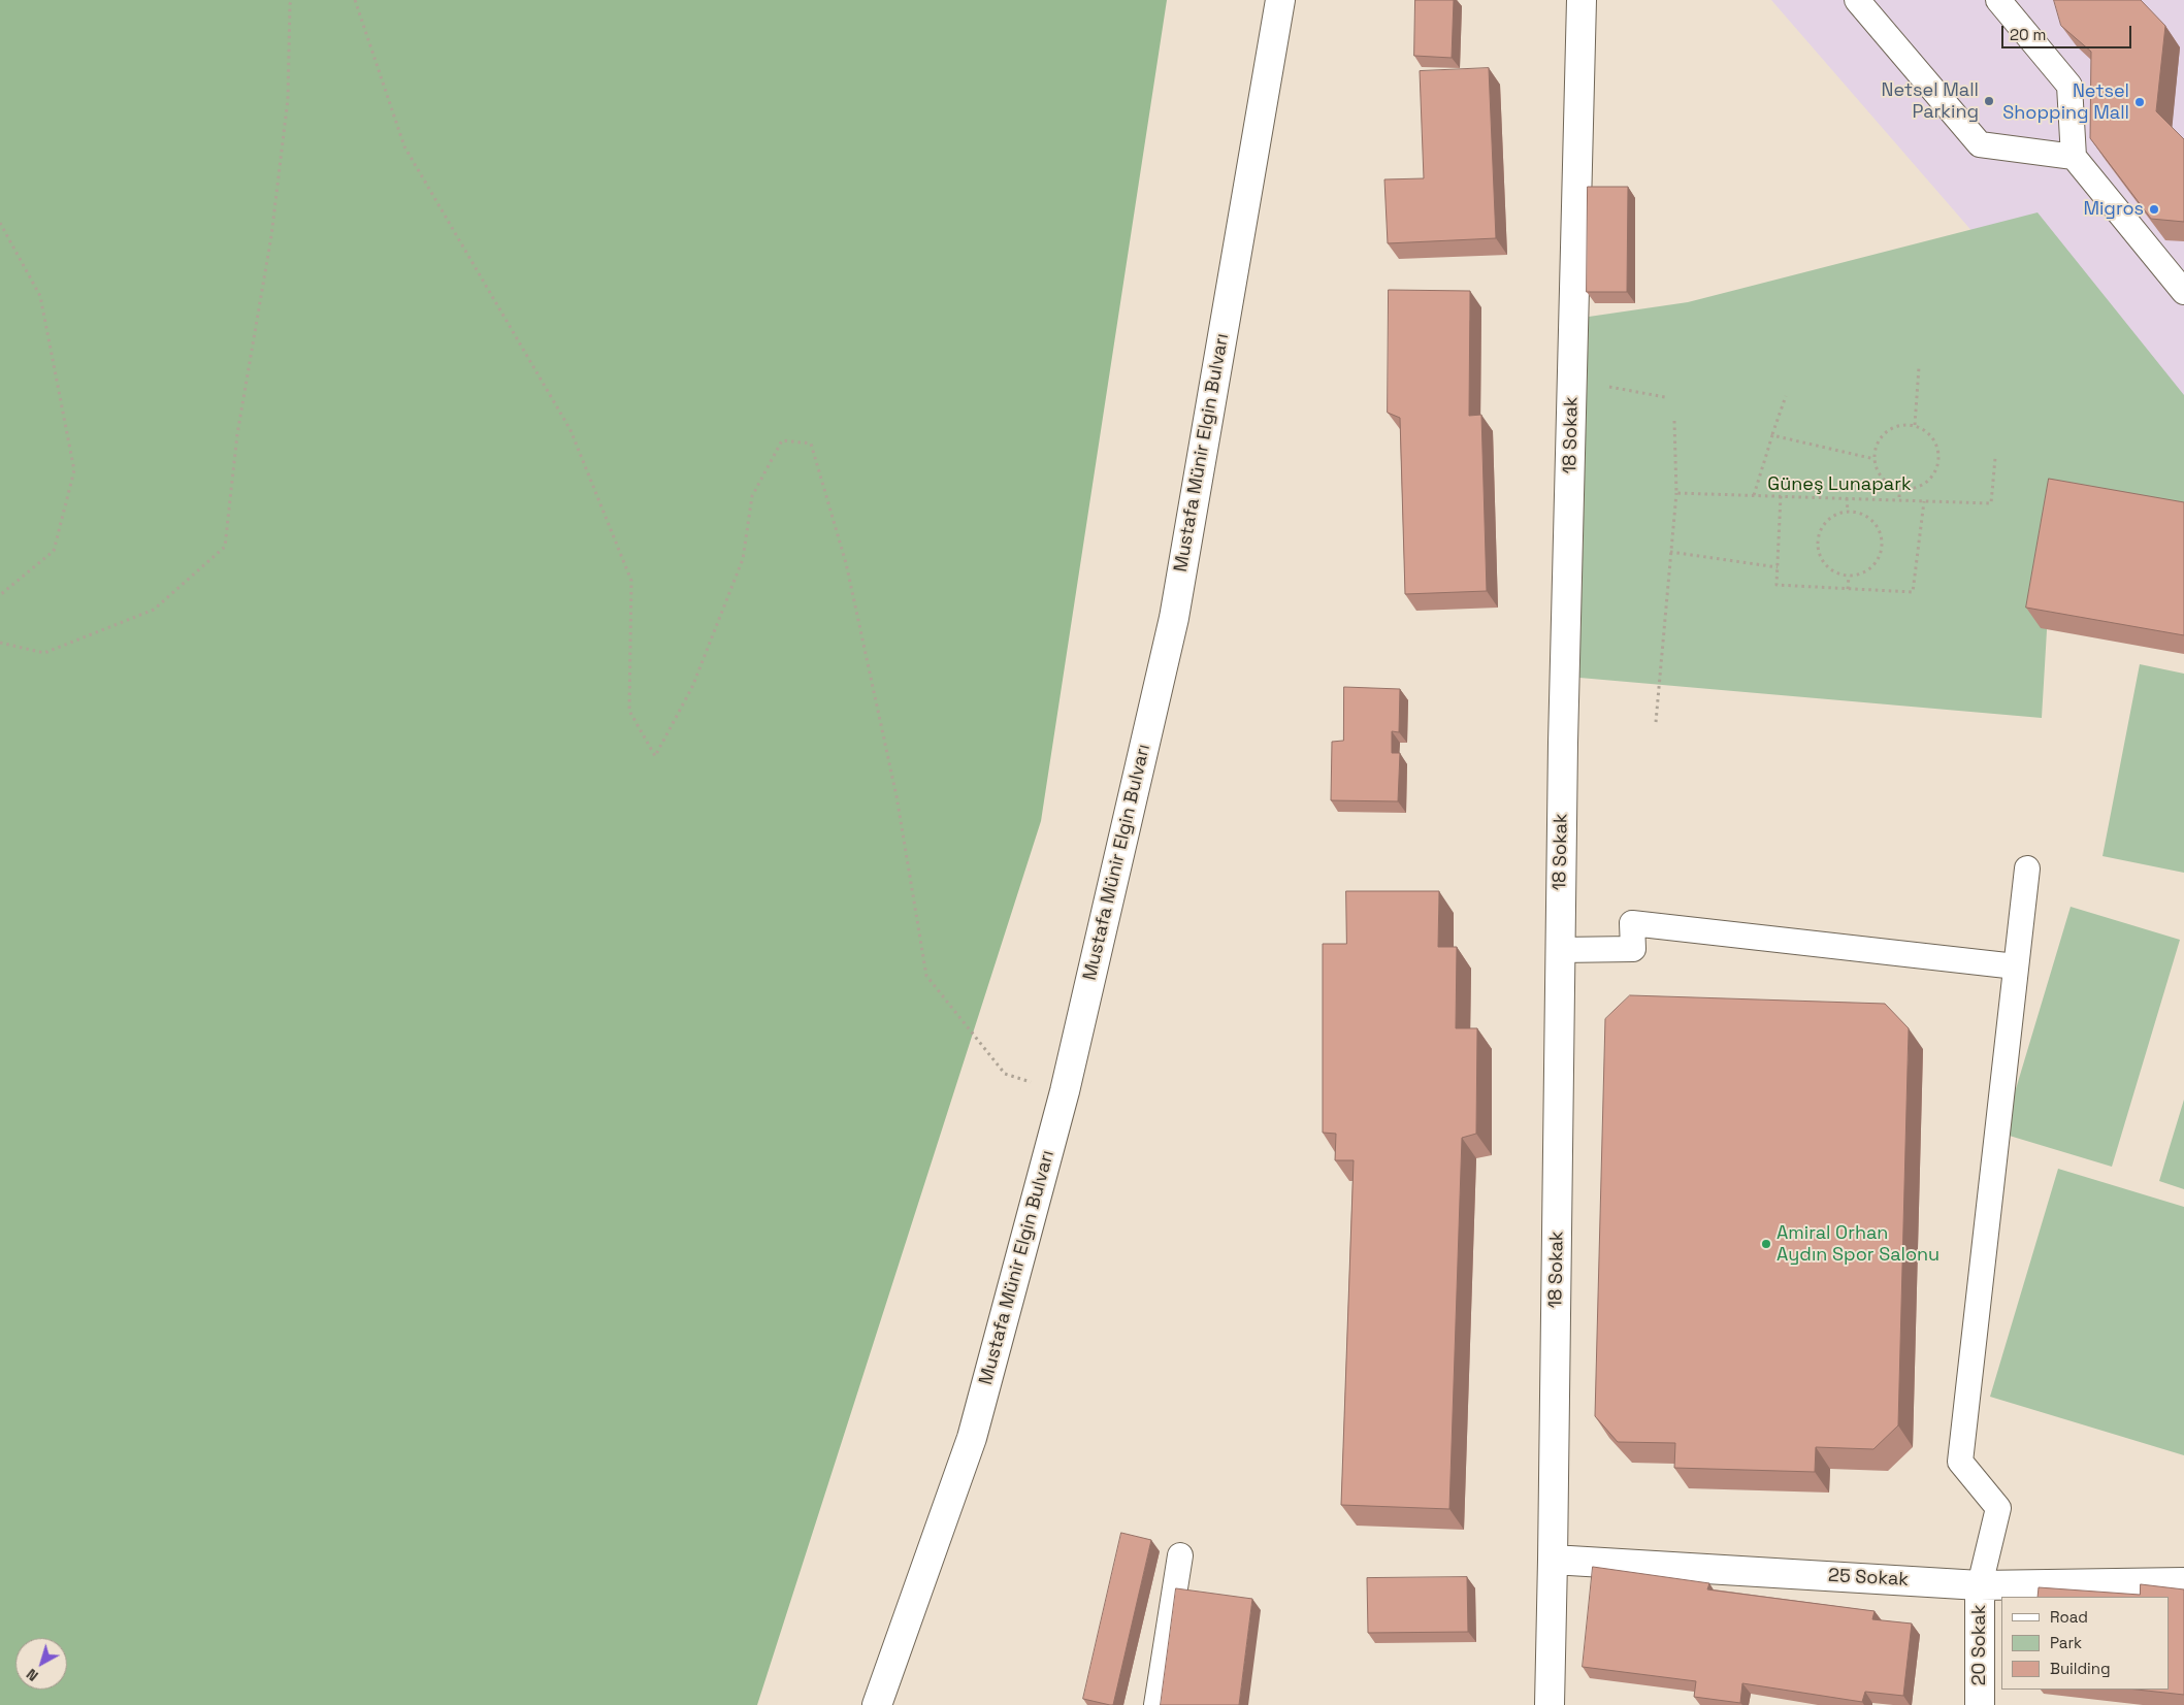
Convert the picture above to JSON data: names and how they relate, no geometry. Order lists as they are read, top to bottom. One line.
{"streets":{"street":["18 Sokak","Mustafa Münir Elgin Bulvarı","25 Sokak","20 Sokak"]},"crossings":[["18 Sokak","25 Sokak"],["25 Sokak","20 Sokak"]],"parks":["Güneş Lunapark"],"places":["Netsel Mall Parking","Netsel Shopping Mall","Migros","Amiral Orhan Aydın Spor Salonu"],"legend":["Road","Park","Building"],"scale_bar":"20 m","north":"bottom left"}
